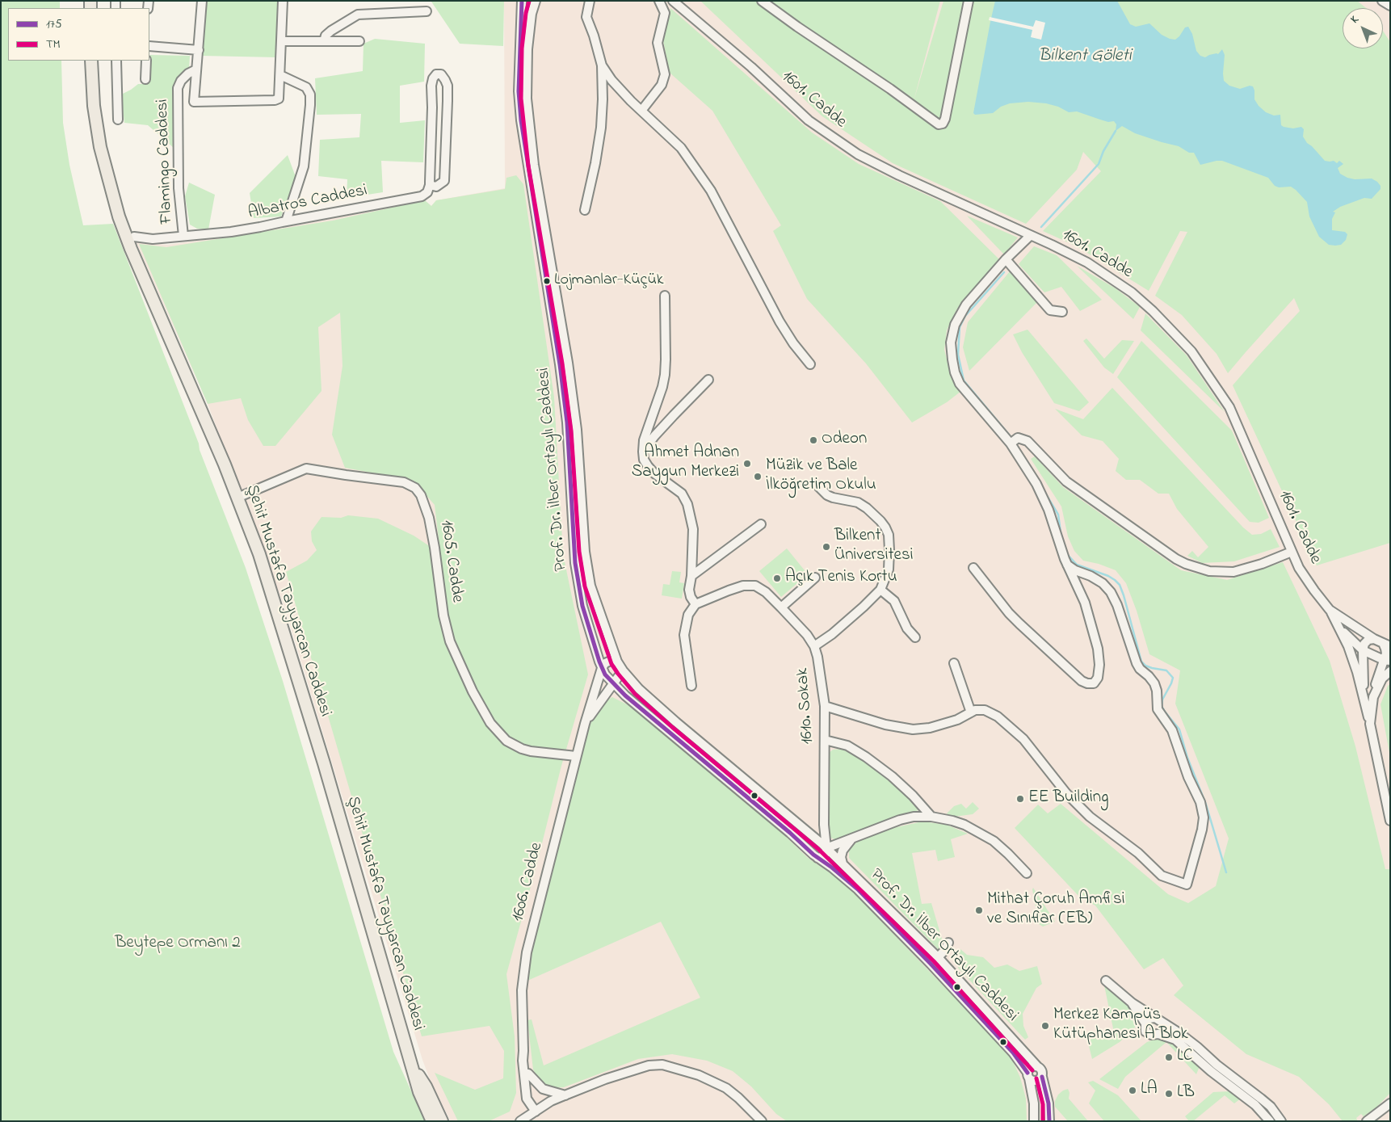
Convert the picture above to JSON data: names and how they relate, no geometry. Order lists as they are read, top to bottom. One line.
{"streets":{"main road":["Şehit Mustafa Tayyarcan Caddesi"],"street":["1601. Cadde","Flamingo Caddesi","Albatros Caddesi","Prof. Dr. İlber Ortaylı Caddesi","1605. Cadde","1610. Sokak","1606. Cadde"]},"crossings":[["Flamingo Caddesi","Albatros Caddesi"],["Prof. Dr. İlber Ortaylı Caddesi","1610. Sokak"],["Prof. Dr. İlber Ortaylı Caddesi","1606. Cadde"],["1605. Cadde","Şehit Mustafa Tayyarcan Caddesi"],["1605. Cadde","1606. Cadde"]],"water":["Bilkent Göleti"],"parks":["Beytepe Ormanı 2"],"places":["Lojmanlar-Küçük","Odeon","Ahmet Adnan Saygun Merkezi","Müzik ve Bale İlköğretim Okulu","Bilkent Üniversitesi","Açık Tenis Kortu","EE Building","Mithat Çoruh Amfisi ve Sınıflar (EB)","Merkez Kampüs Kütüphanesi A Blok","LC","LA","LB"],"lines":["transit line 175","transit line TM"],"legend":["175","TM"],"north":"top left"}
